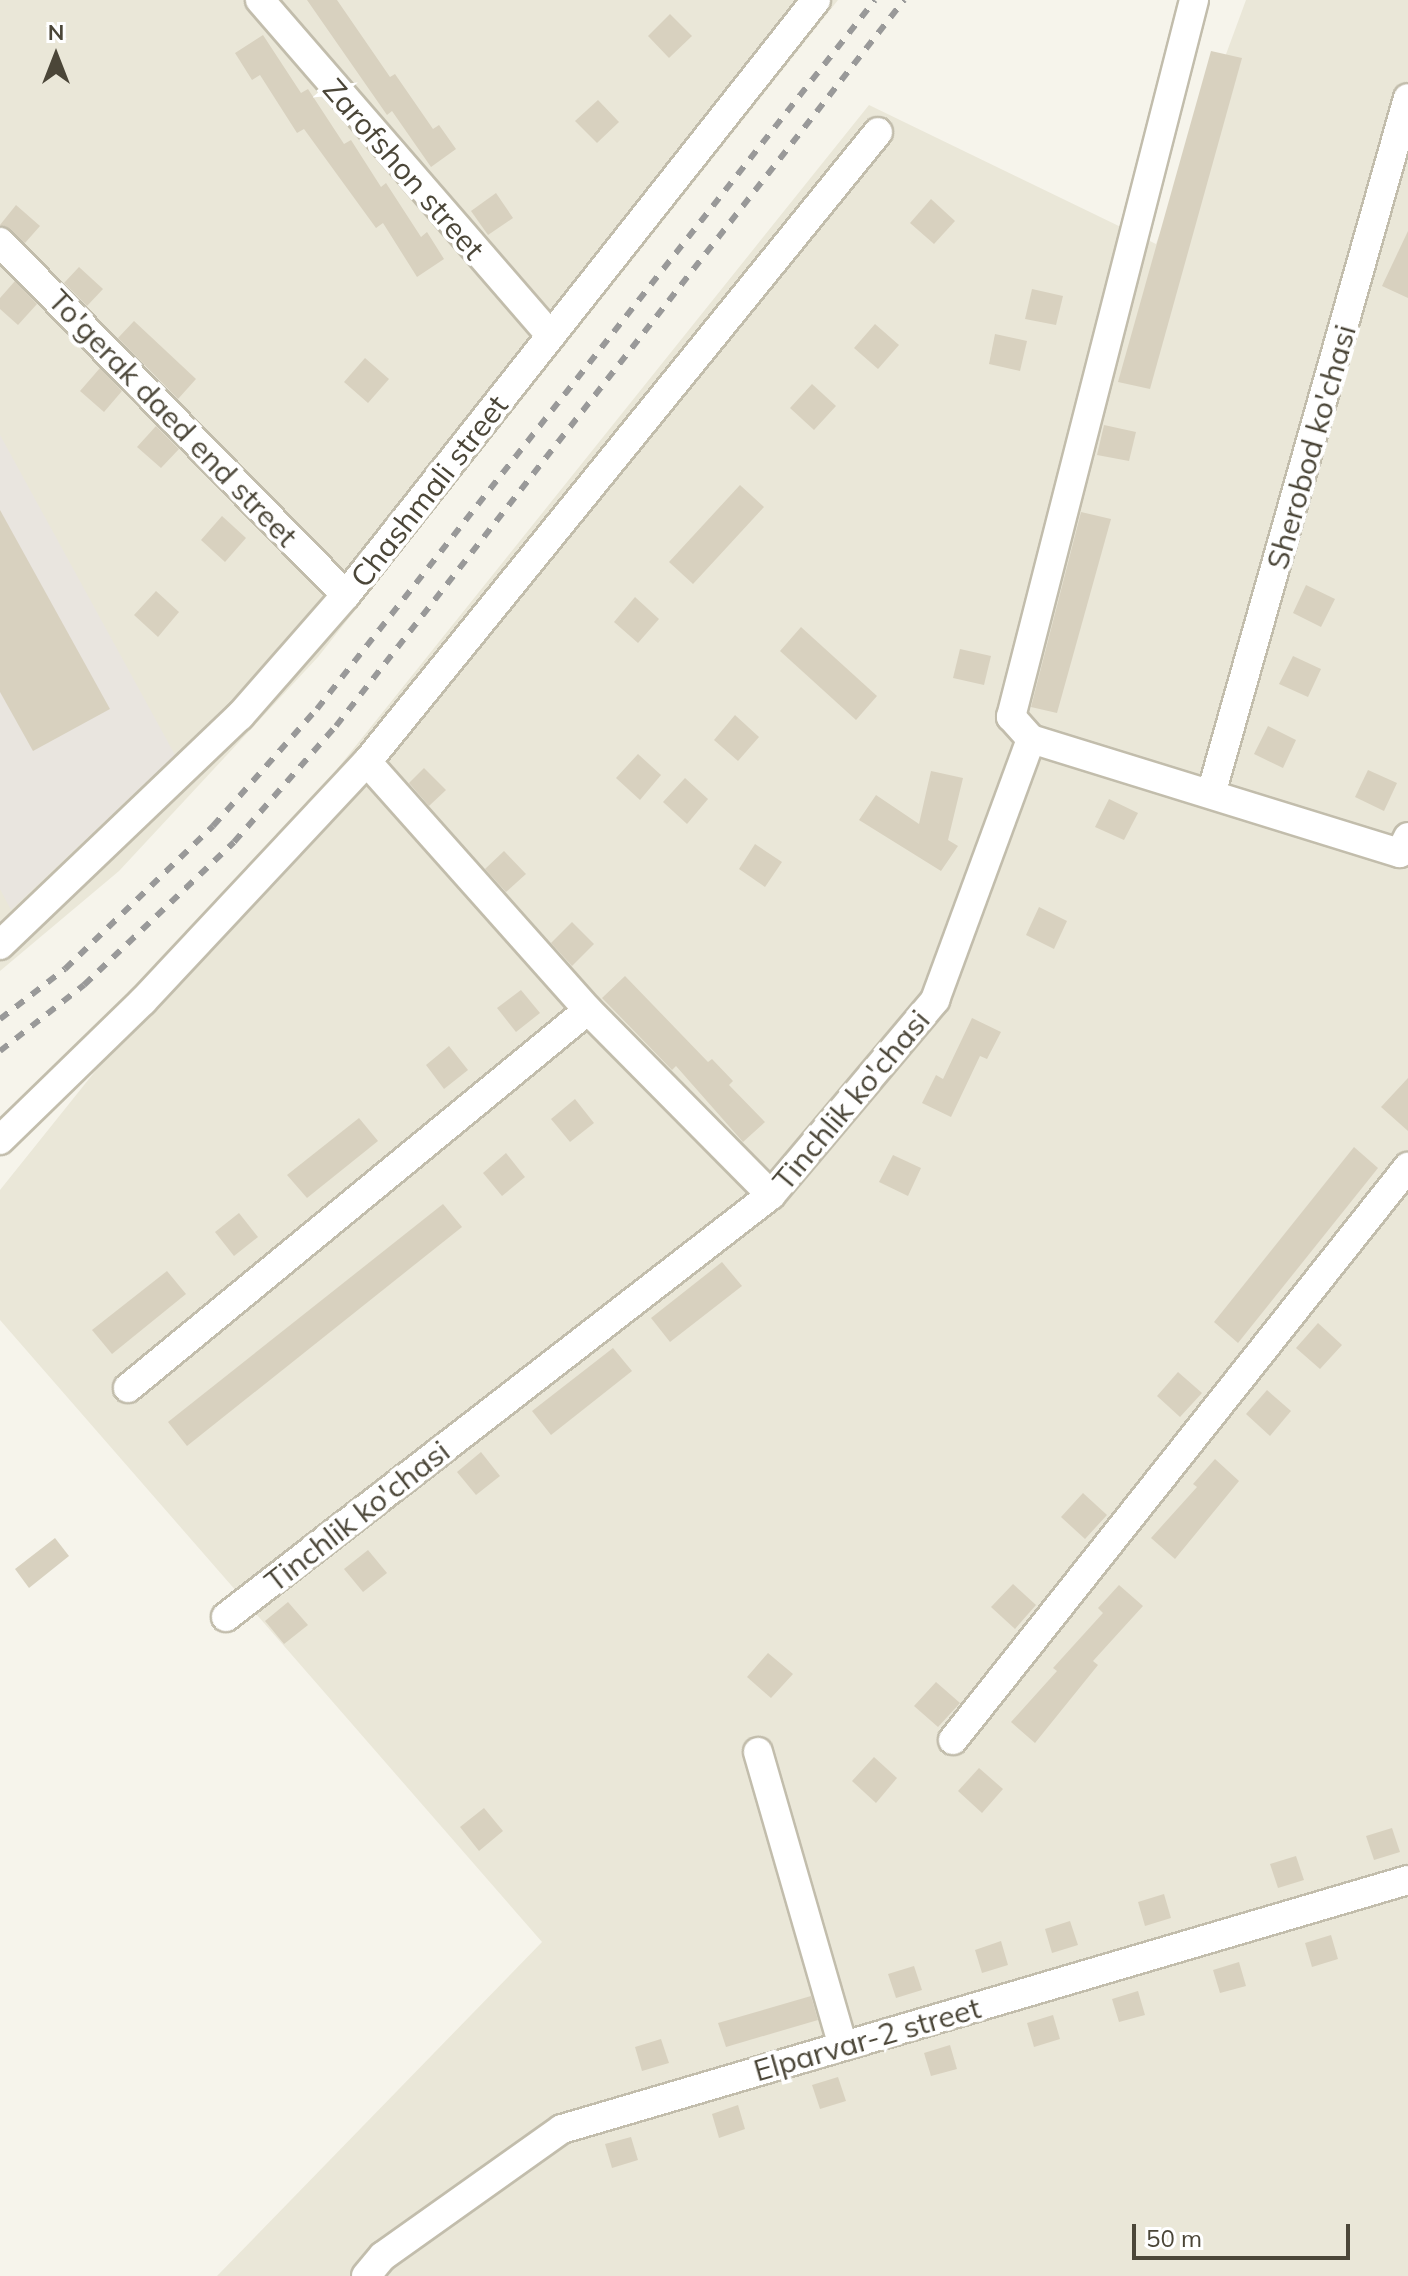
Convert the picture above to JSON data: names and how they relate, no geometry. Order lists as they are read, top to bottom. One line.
{"streets":{"street":["Zarofshon street","To'gerak daed end street","Sherobod ko'chasi","Chashmali street","Tinchlik ko'chasi","Elparvar-2 street"]},"crossings":[["Zarofshon street","Chashmali street"],["To'gerak daed end street","Chashmali street"]],"scale_bar":"50 m","north":"top"}
